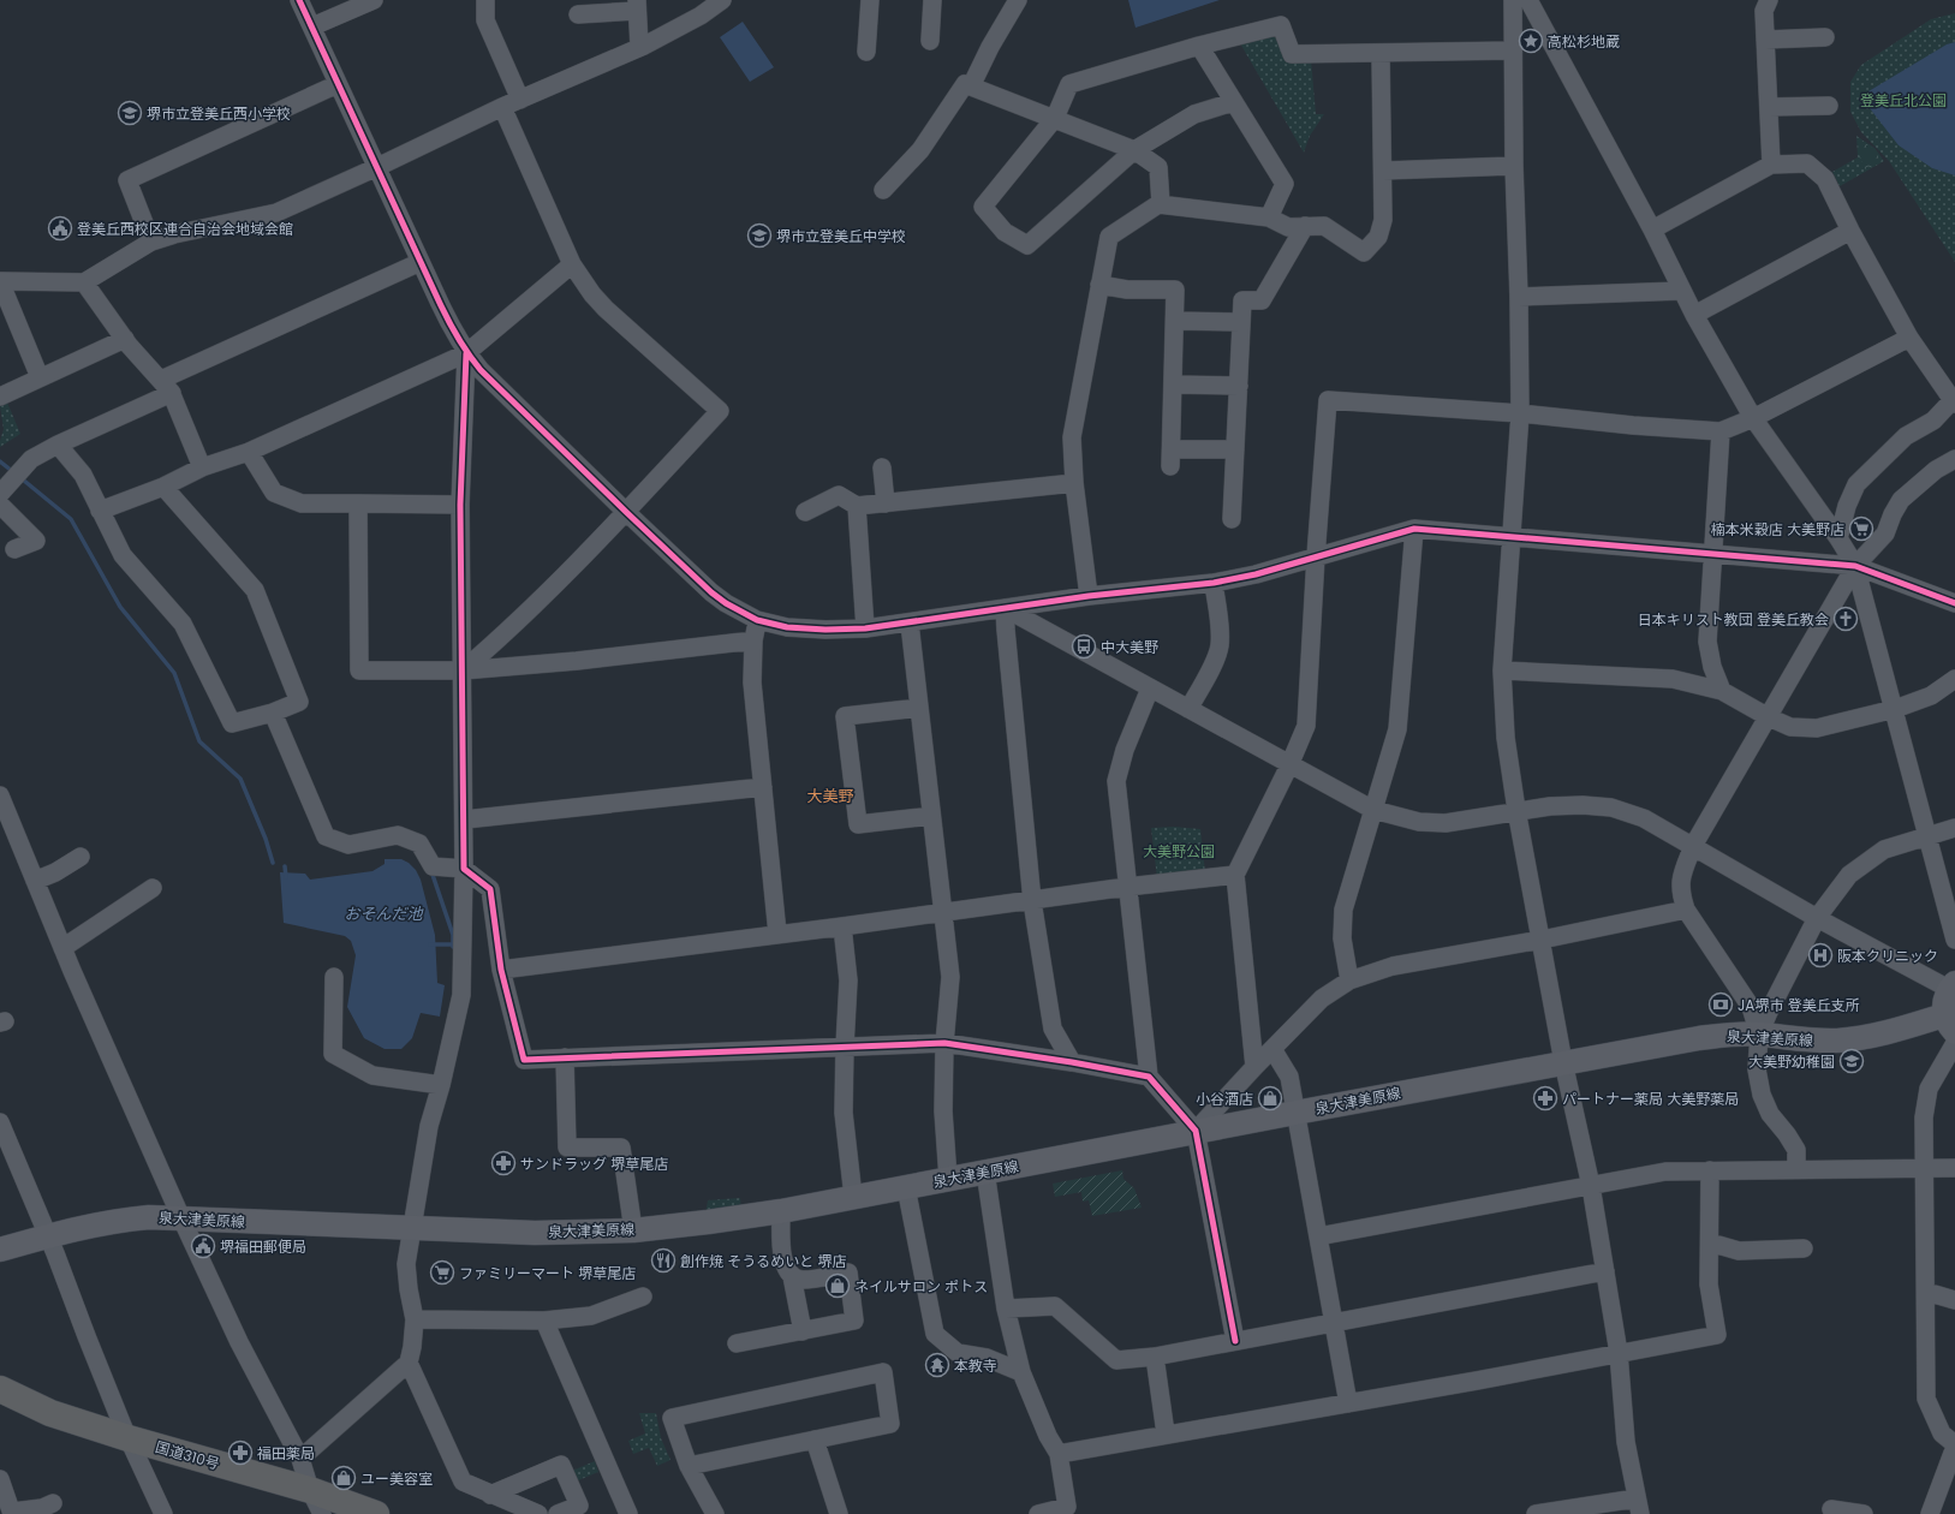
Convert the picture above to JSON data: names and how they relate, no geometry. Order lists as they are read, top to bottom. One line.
{"streets":{"highway":["国道310号"],"main road":["泉大津美原線"]},"districts":["大美野"],"water":["おそんだ池"],"parks":["登美丘北公園","大美野公園"],"places":{"place":["高松杉地蔵"],"school or university":["堺市立登美丘西小学校","堺市立登美丘中学校","大美野幼稚園"],"public building":["登美丘西校区連合自治会地域会館","堺福田郵便局"],"supermarket":["楠本米穀店 大美野店","ファミリーマート 堺草尾店"],"church":["日本キリスト教団 登美丘教会"],"bus stop":["中大美野"],"hospital":["阪本クリニック"],"bank":["JA堺市 登美丘支所"],"shop":["小谷酒店","ネイルサロン ポトス","ユー美容室"],"pharmacy":["パートナー薬局 大美野薬局","サンドラッグ 堺草尾店","福田薬局"],"restaurant":["創作焼 そうるめいと 堺店"],"temple":["本教寺"]}}
